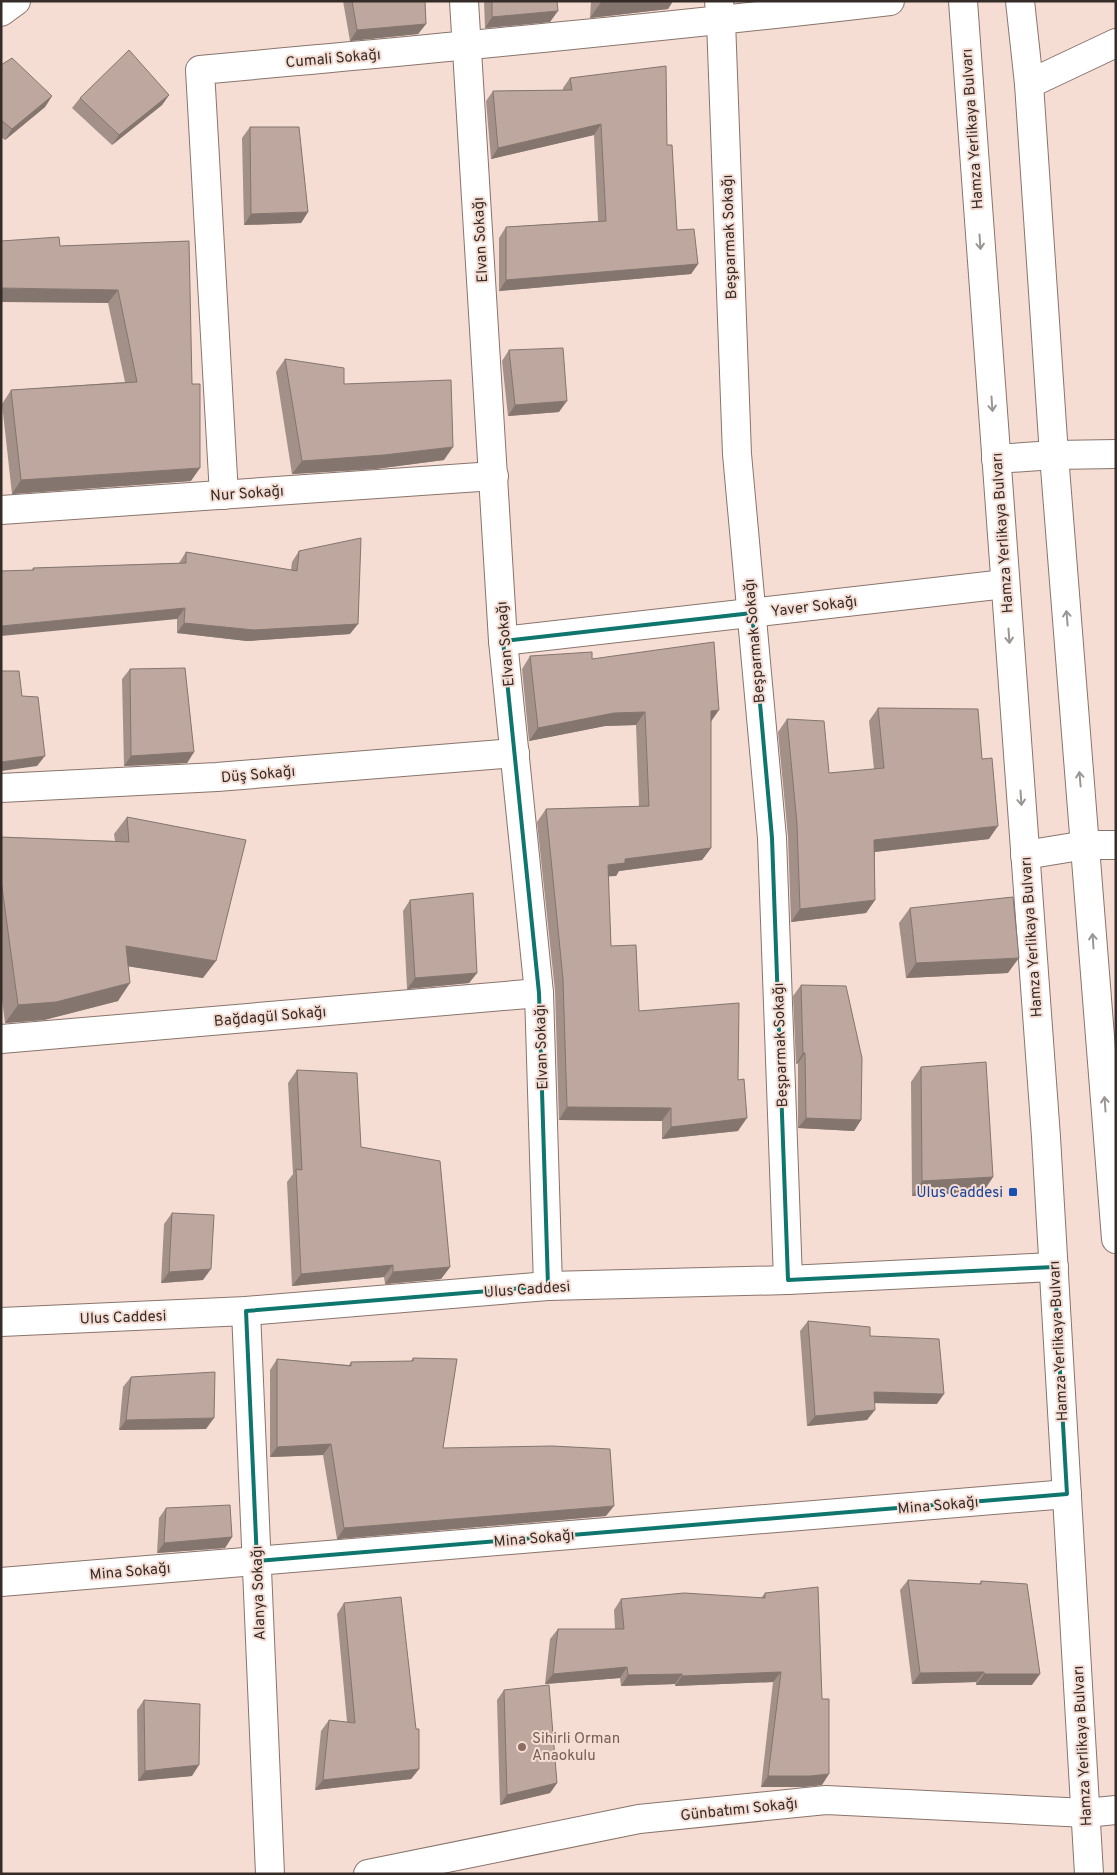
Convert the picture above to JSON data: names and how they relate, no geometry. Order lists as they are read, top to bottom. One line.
{"streets":{"street":["Cumali Sokağı","Hamza Yerlikaya Bulvarı","Beşparmak Sokağı","Elvan Sokağı","Nur Sokağı","Yaver Sokağı","Düş Sokağı","Bağdagül Sokağı","Ulus Caddesi","Mina Sokağı","Alanya Sokağı","Günbatımı Sokağı"]},"crossings":[["Cumali Sokağı","Beşparmak Sokağı"],["Cumali Sokağı","Elvan Sokağı"],["Cumali Sokağı","Nur Sokağı"],["Hamza Yerlikaya Bulvarı","Yaver Sokağı"],["Hamza Yerlikaya Bulvarı","Ulus Caddesi"],["Hamza Yerlikaya Bulvarı","Mina Sokağı"],["Hamza Yerlikaya Bulvarı","Günbatımı Sokağı"],["Beşparmak Sokağı","Yaver Sokağı"],["Beşparmak Sokağı","Ulus Caddesi"],["Elvan Sokağı","Nur Sokağı"],["Elvan Sokağı","Yaver Sokağı"],["Elvan Sokağı","Düş Sokağı"],["Elvan Sokağı","Bağdagül Sokağı"],["Elvan Sokağı","Ulus Caddesi"],["Ulus Caddesi","Alanya Sokağı"],["Mina Sokağı","Alanya Sokağı"]],"places":{"transit":["Ulus Caddesi"],"other":["Sihirli Orman Anaokulu"]}}
